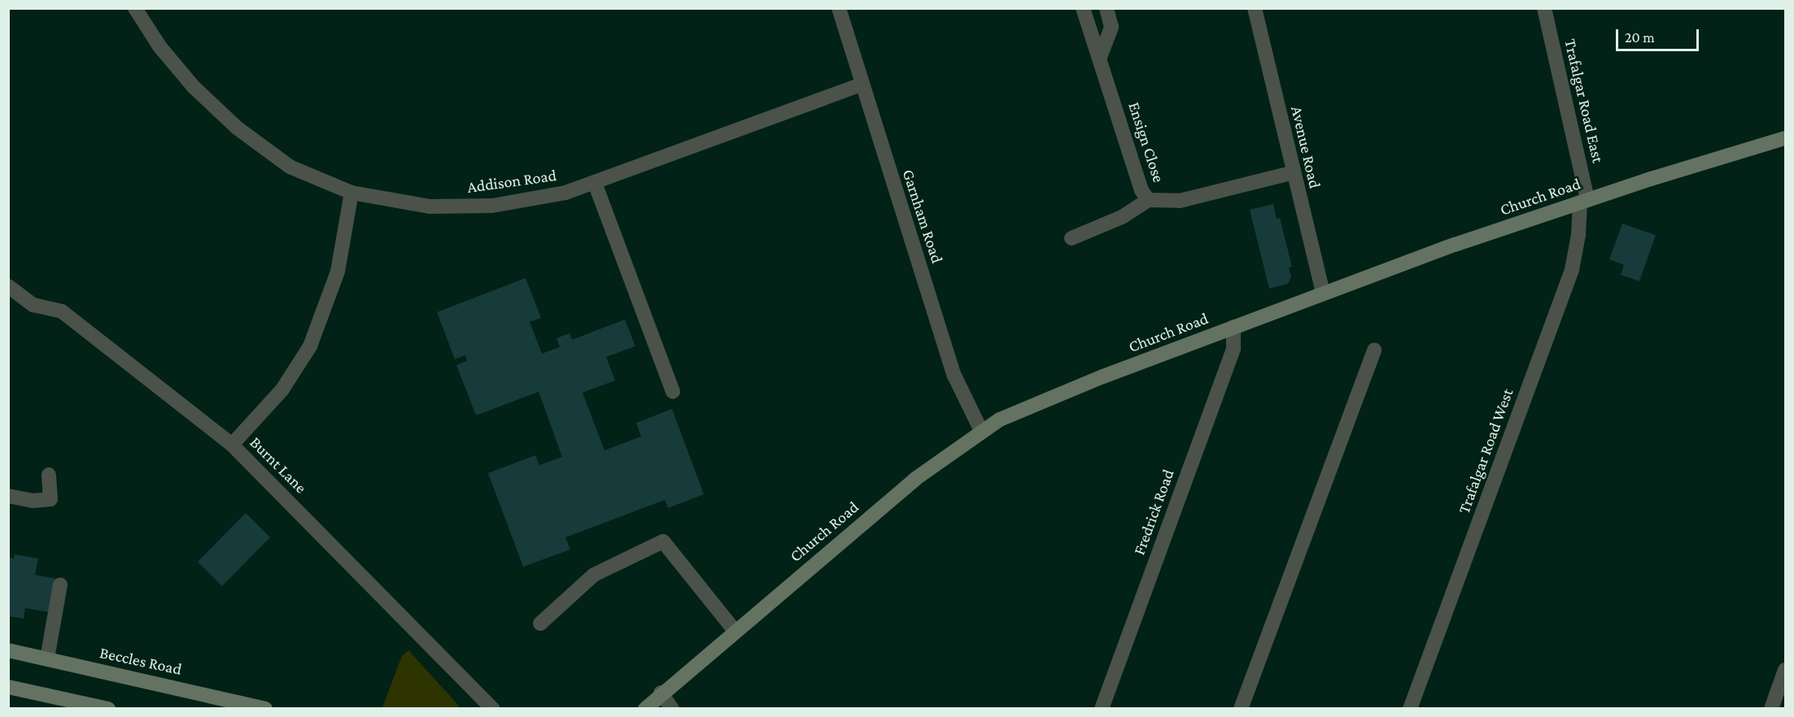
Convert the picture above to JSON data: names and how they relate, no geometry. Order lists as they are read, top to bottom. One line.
{"streets":{"main road":["Church Road","Beccles Road"],"street":["Trafalgar Road East","Ensign Close","Avenue Road","Addison Road","Garnham Road","Trafalgar Road West","Burnt Lane","Fredrick Road"]},"crossings":[["Trafalgar Road East","Church Road"],["Trafalgar Road East","Trafalgar Road West"],["Ensign Close","Avenue Road"],["Avenue Road","Church Road"],["Addison Road","Garnham Road"],["Church Road","Garnham Road"],["Church Road","Trafalgar Road West"],["Church Road","Fredrick Road"]],"scale_bar":"20 m"}
